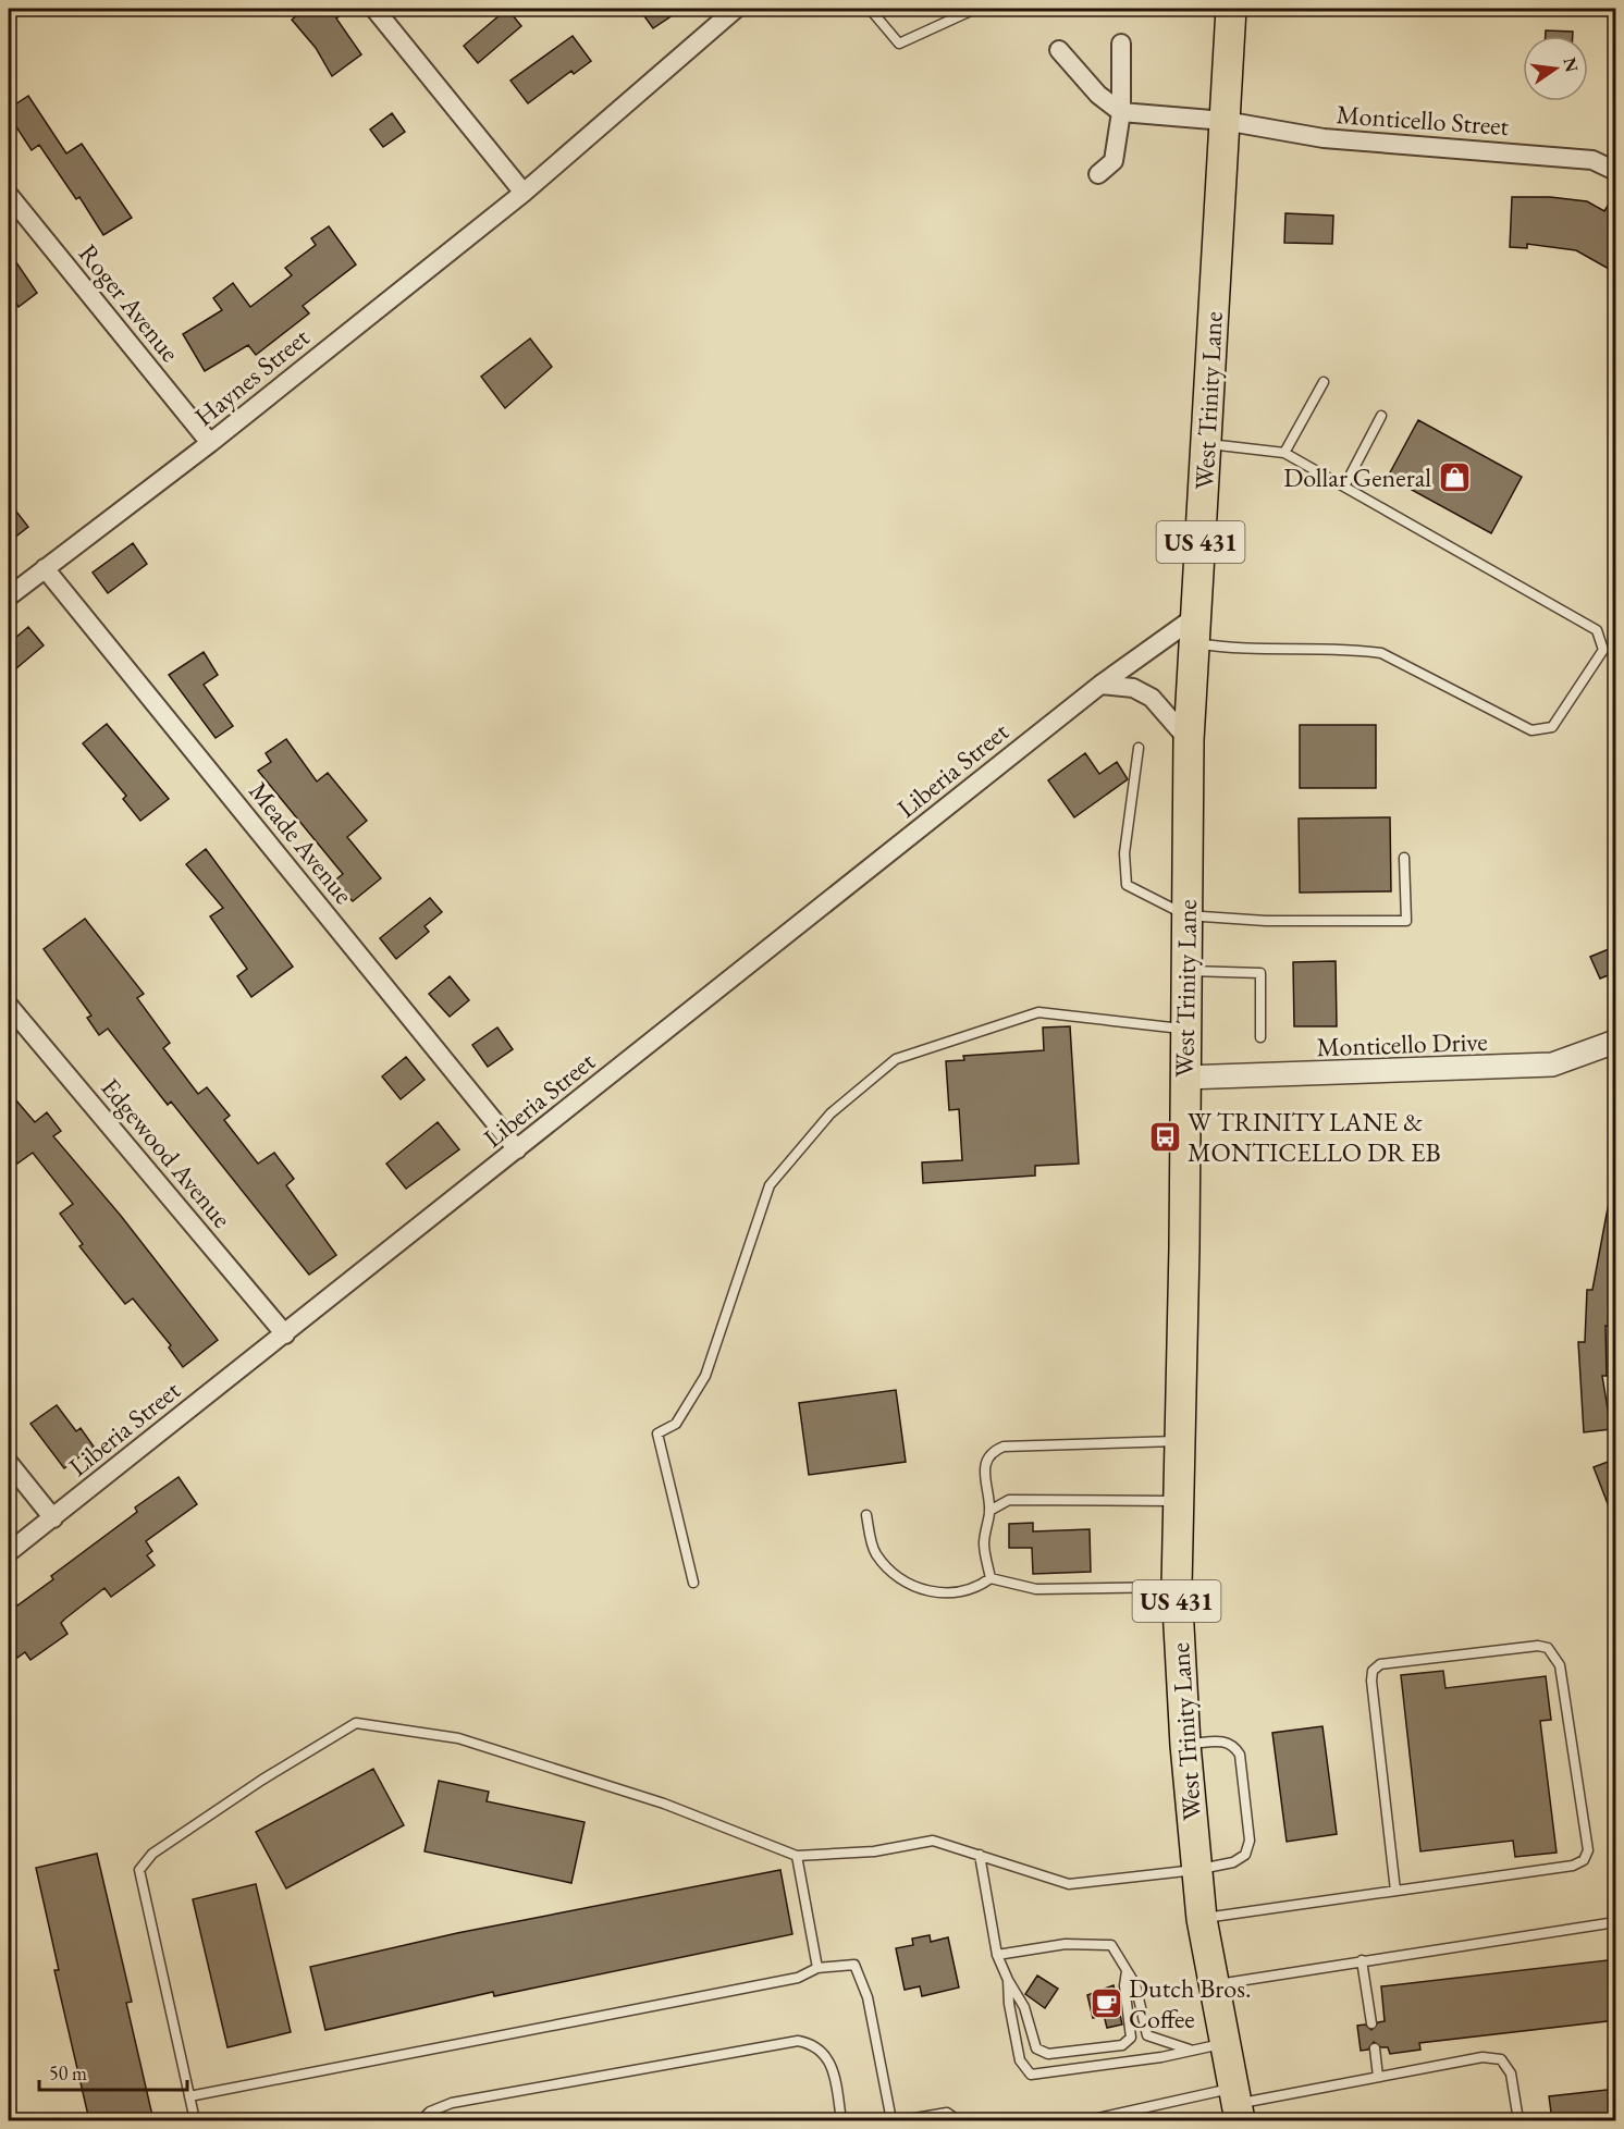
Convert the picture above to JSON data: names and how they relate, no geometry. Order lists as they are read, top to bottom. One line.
{"streets":{"main road":["West Trinity Lane","US 431"],"street":["Monticello Street","Roger Avenue","Haynes Street","Liberia Street","Meade Avenue","Monticello Drive","Edgewood Avenue"]},"crossings":[["Monticello Street","West Trinity Lane"],["Roger Avenue","Haynes Street"],["Haynes Street","Meade Avenue"],["West Trinity Lane","Liberia Street"],["West Trinity Lane","Monticello Drive"],["Liberia Street","Meade Avenue"],["Liberia Street","Edgewood Avenue"]],"places":{"shop":["Dollar General"],"bus stop":["W TRINITY LANE & MONTICELLO DR EB"],"cafe":["Dutch Bros. Coffee"]},"scale_bar":"50 m","north":"right"}
